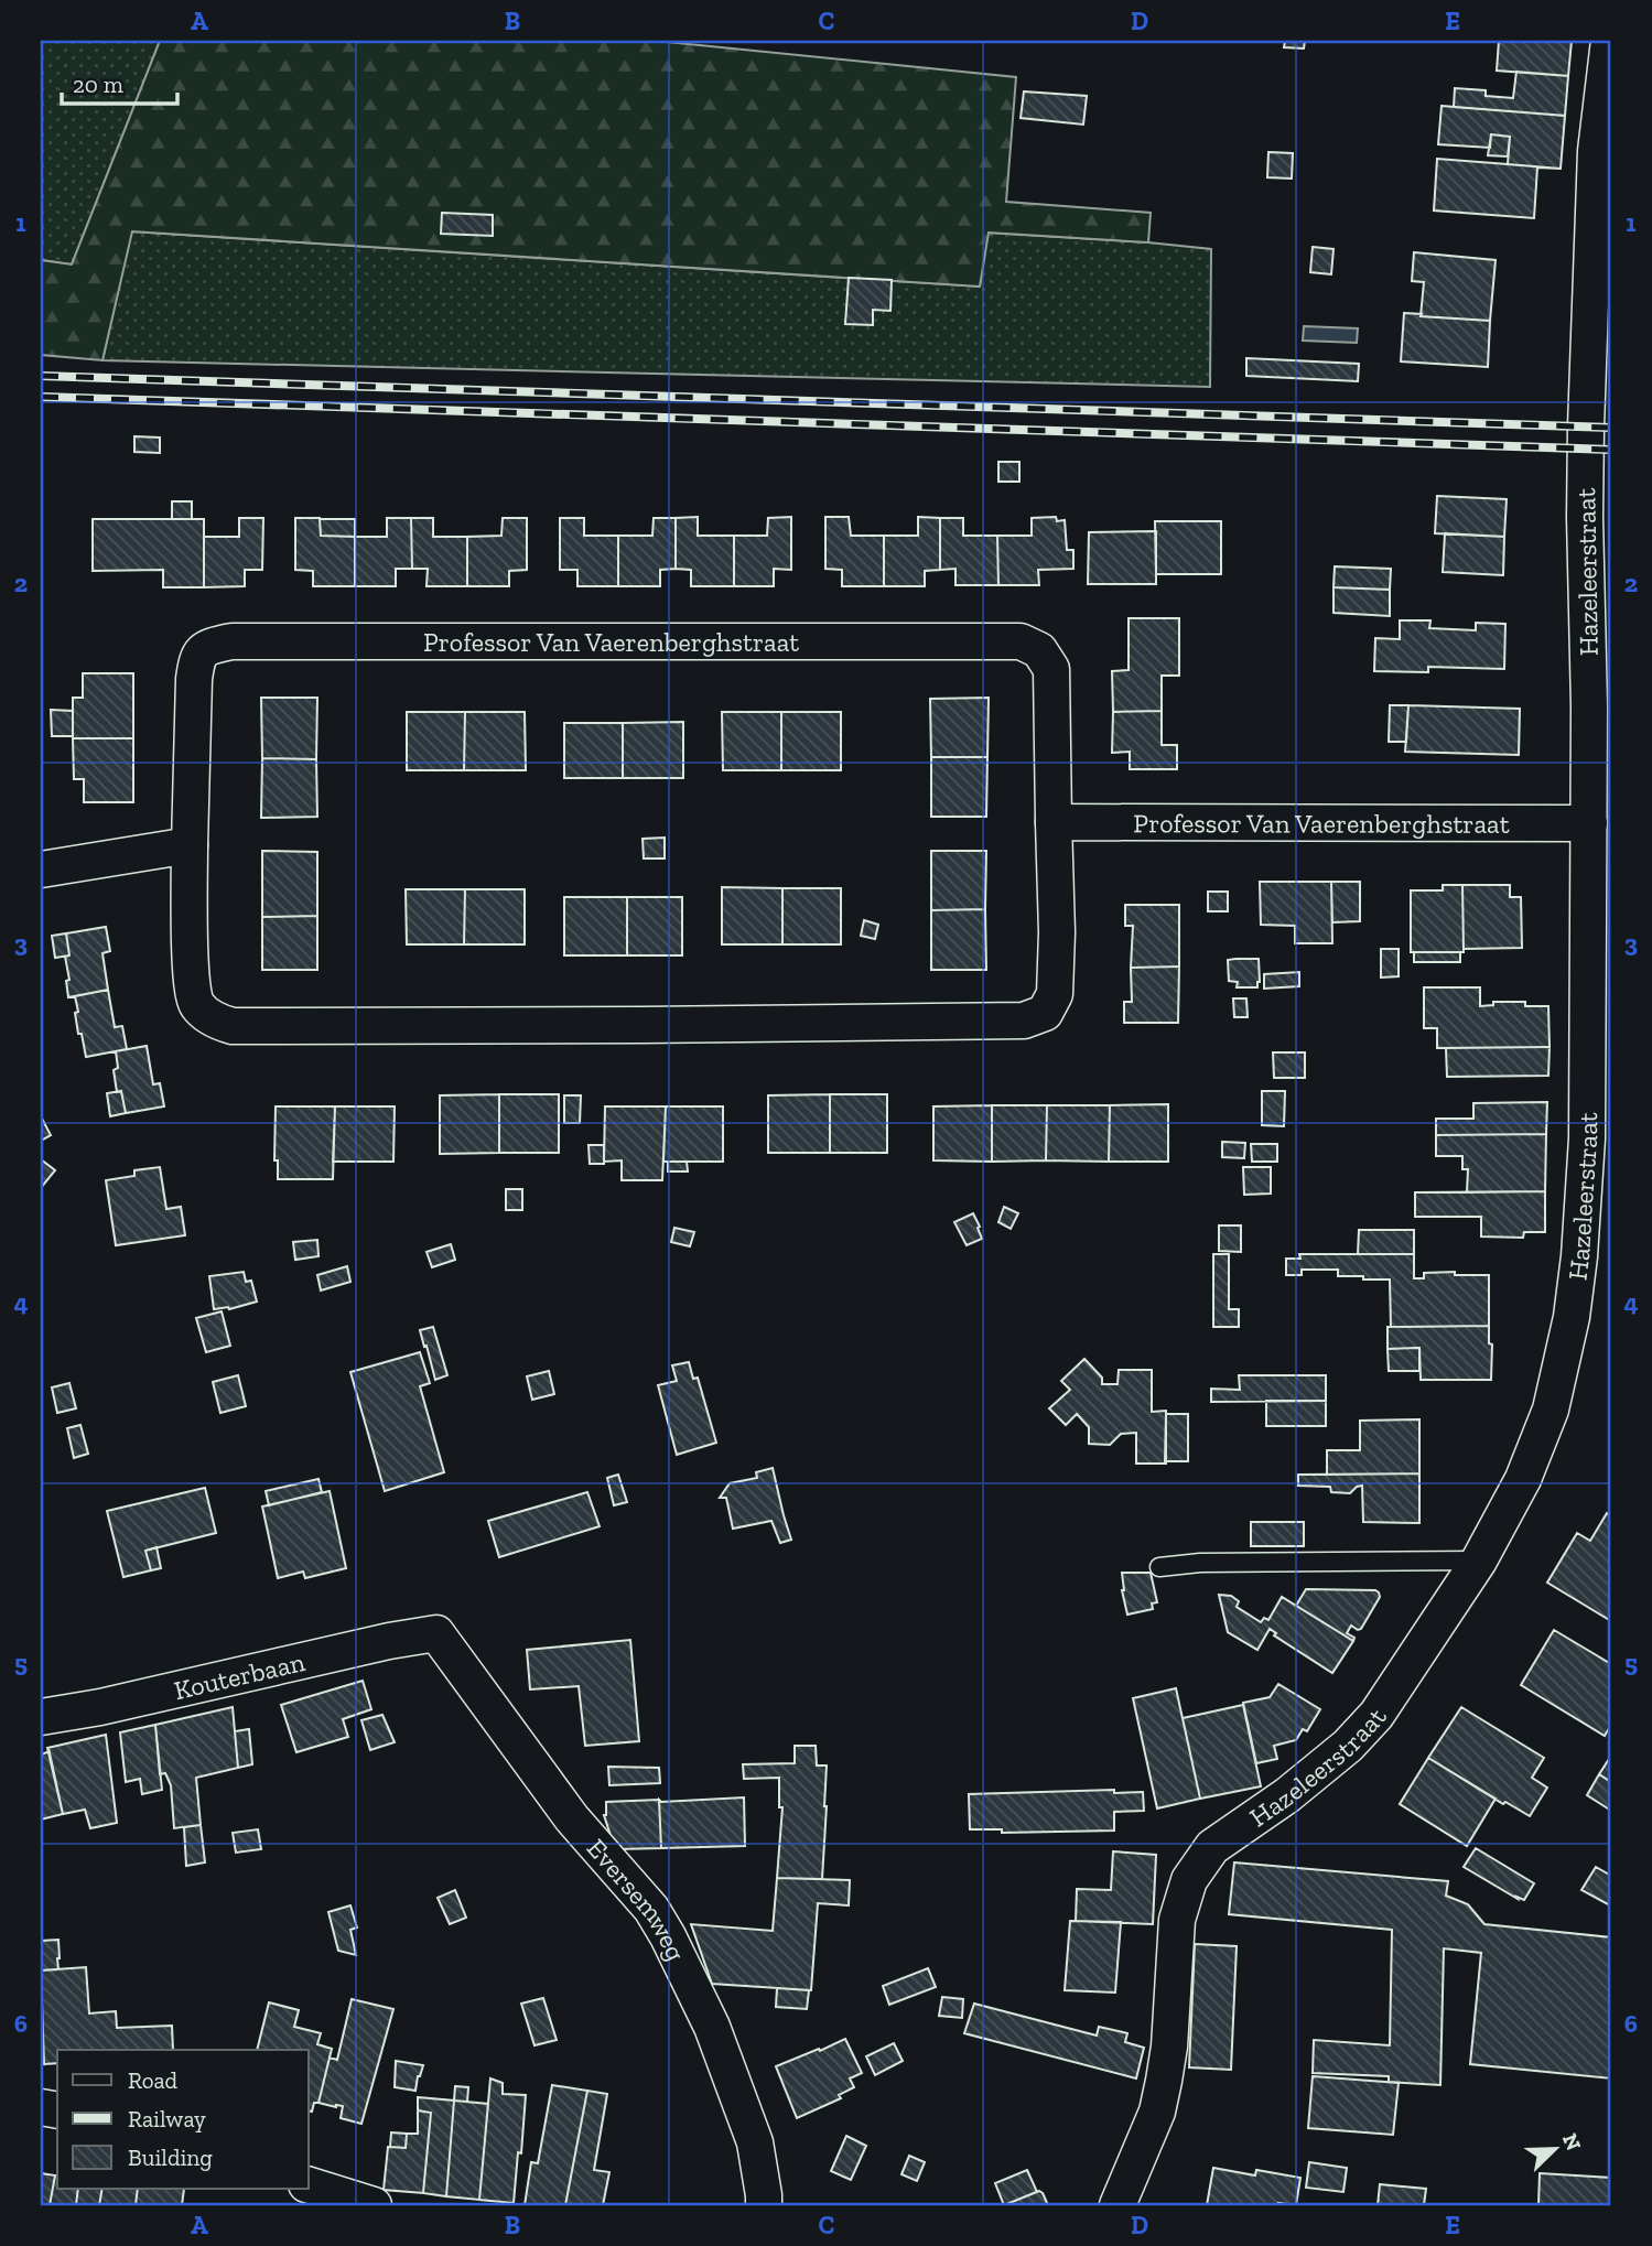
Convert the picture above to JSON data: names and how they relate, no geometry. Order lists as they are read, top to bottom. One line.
{"streets":{"street":["Hazeleerstraat","Professor Van Vaerenberghstraat","Kouterbaan","Eversemweg"]},"crossings":[["Hazeleerstraat","Professor Van Vaerenberghstraat"],["Kouterbaan","Eversemweg"]],"legend":["Road","Railway","Building"],"scale_bar":"20 m","north":"top right","grid":{"columns":["A","B","C","D","E"],"rows":["1","2","3","4","5","6"]}}
